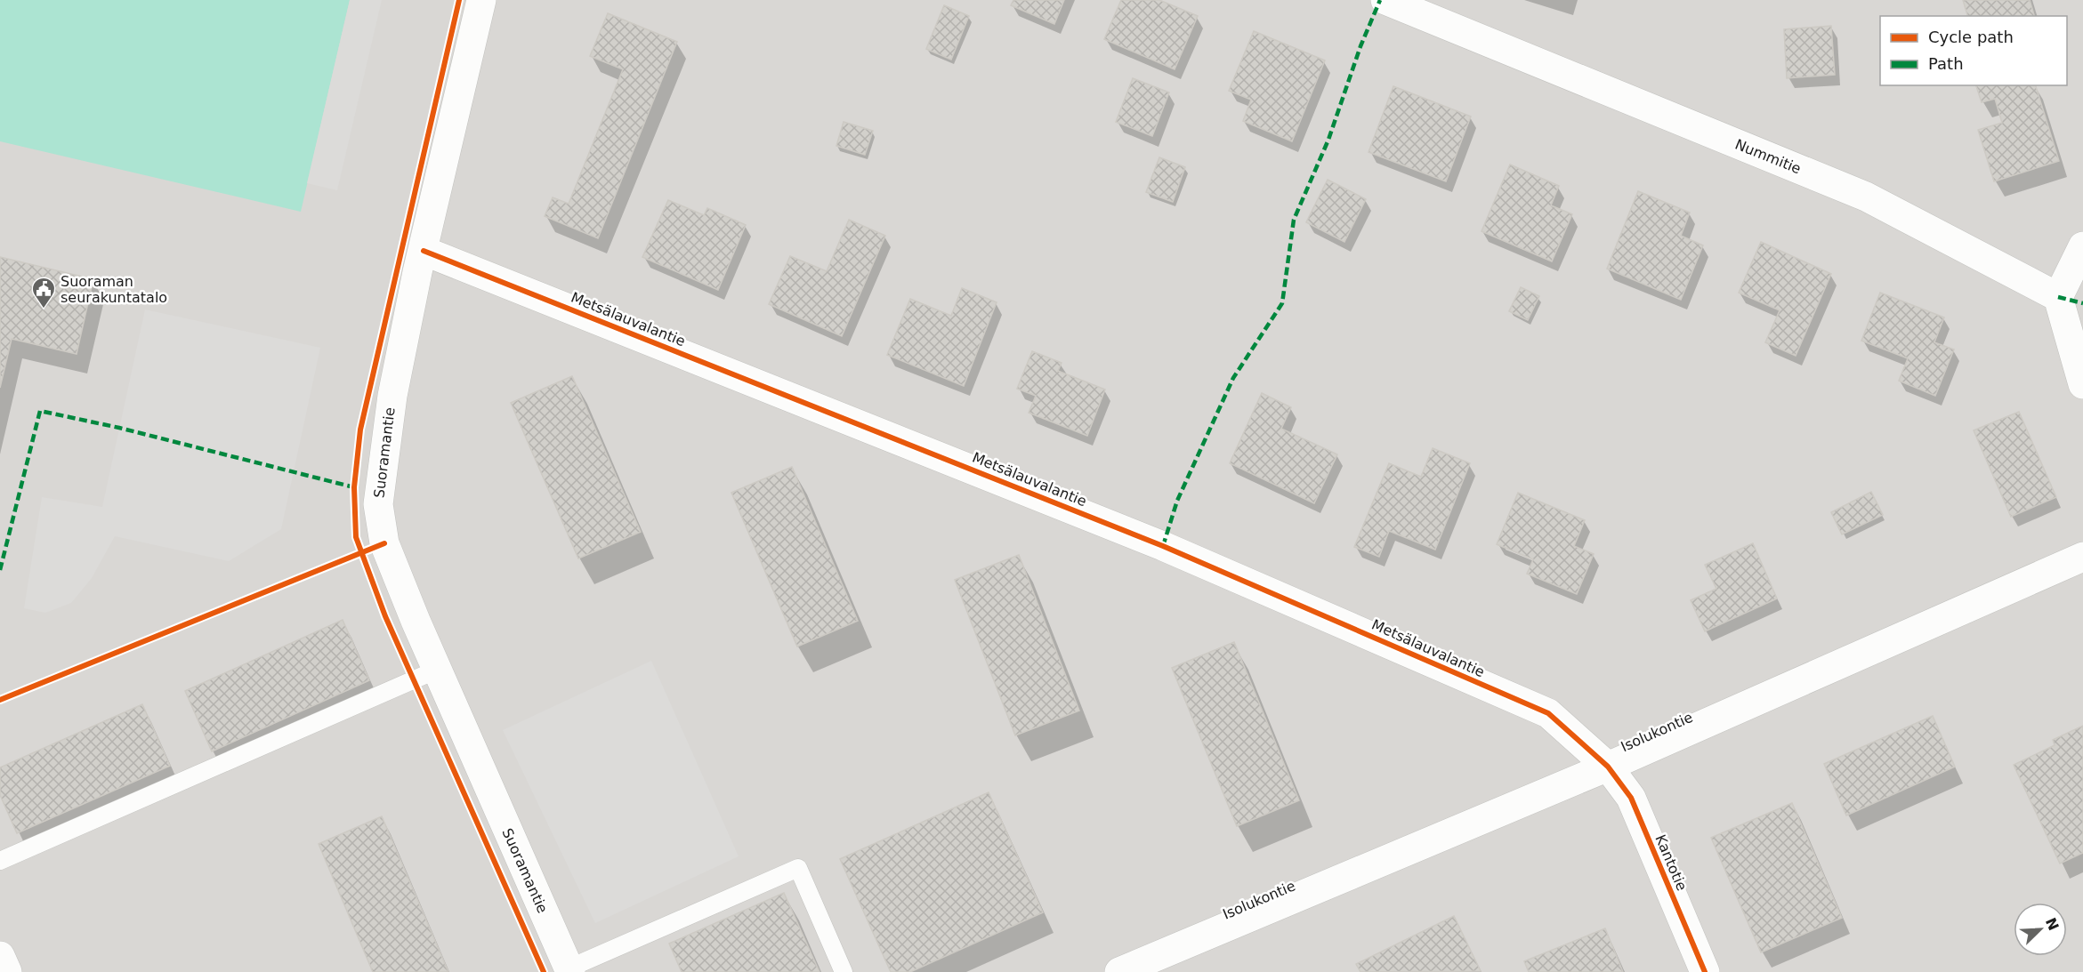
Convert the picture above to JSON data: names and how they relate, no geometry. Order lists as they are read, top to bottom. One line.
{"streets":{"street":["Nummitie","Metsälauvalantie","Suoramantie","Isolukontie","Kantotie"]},"crossings":[["Metsälauvalantie","Suoramantie"],["Metsälauvalantie","Isolukontie"],["Metsälauvalantie","Kantotie"],["Isolukontie","Kantotie"]],"places":{"public building":["Suoraman seurakuntatalo"]},"legend":["Cycle path","Path"],"north":"top right"}
